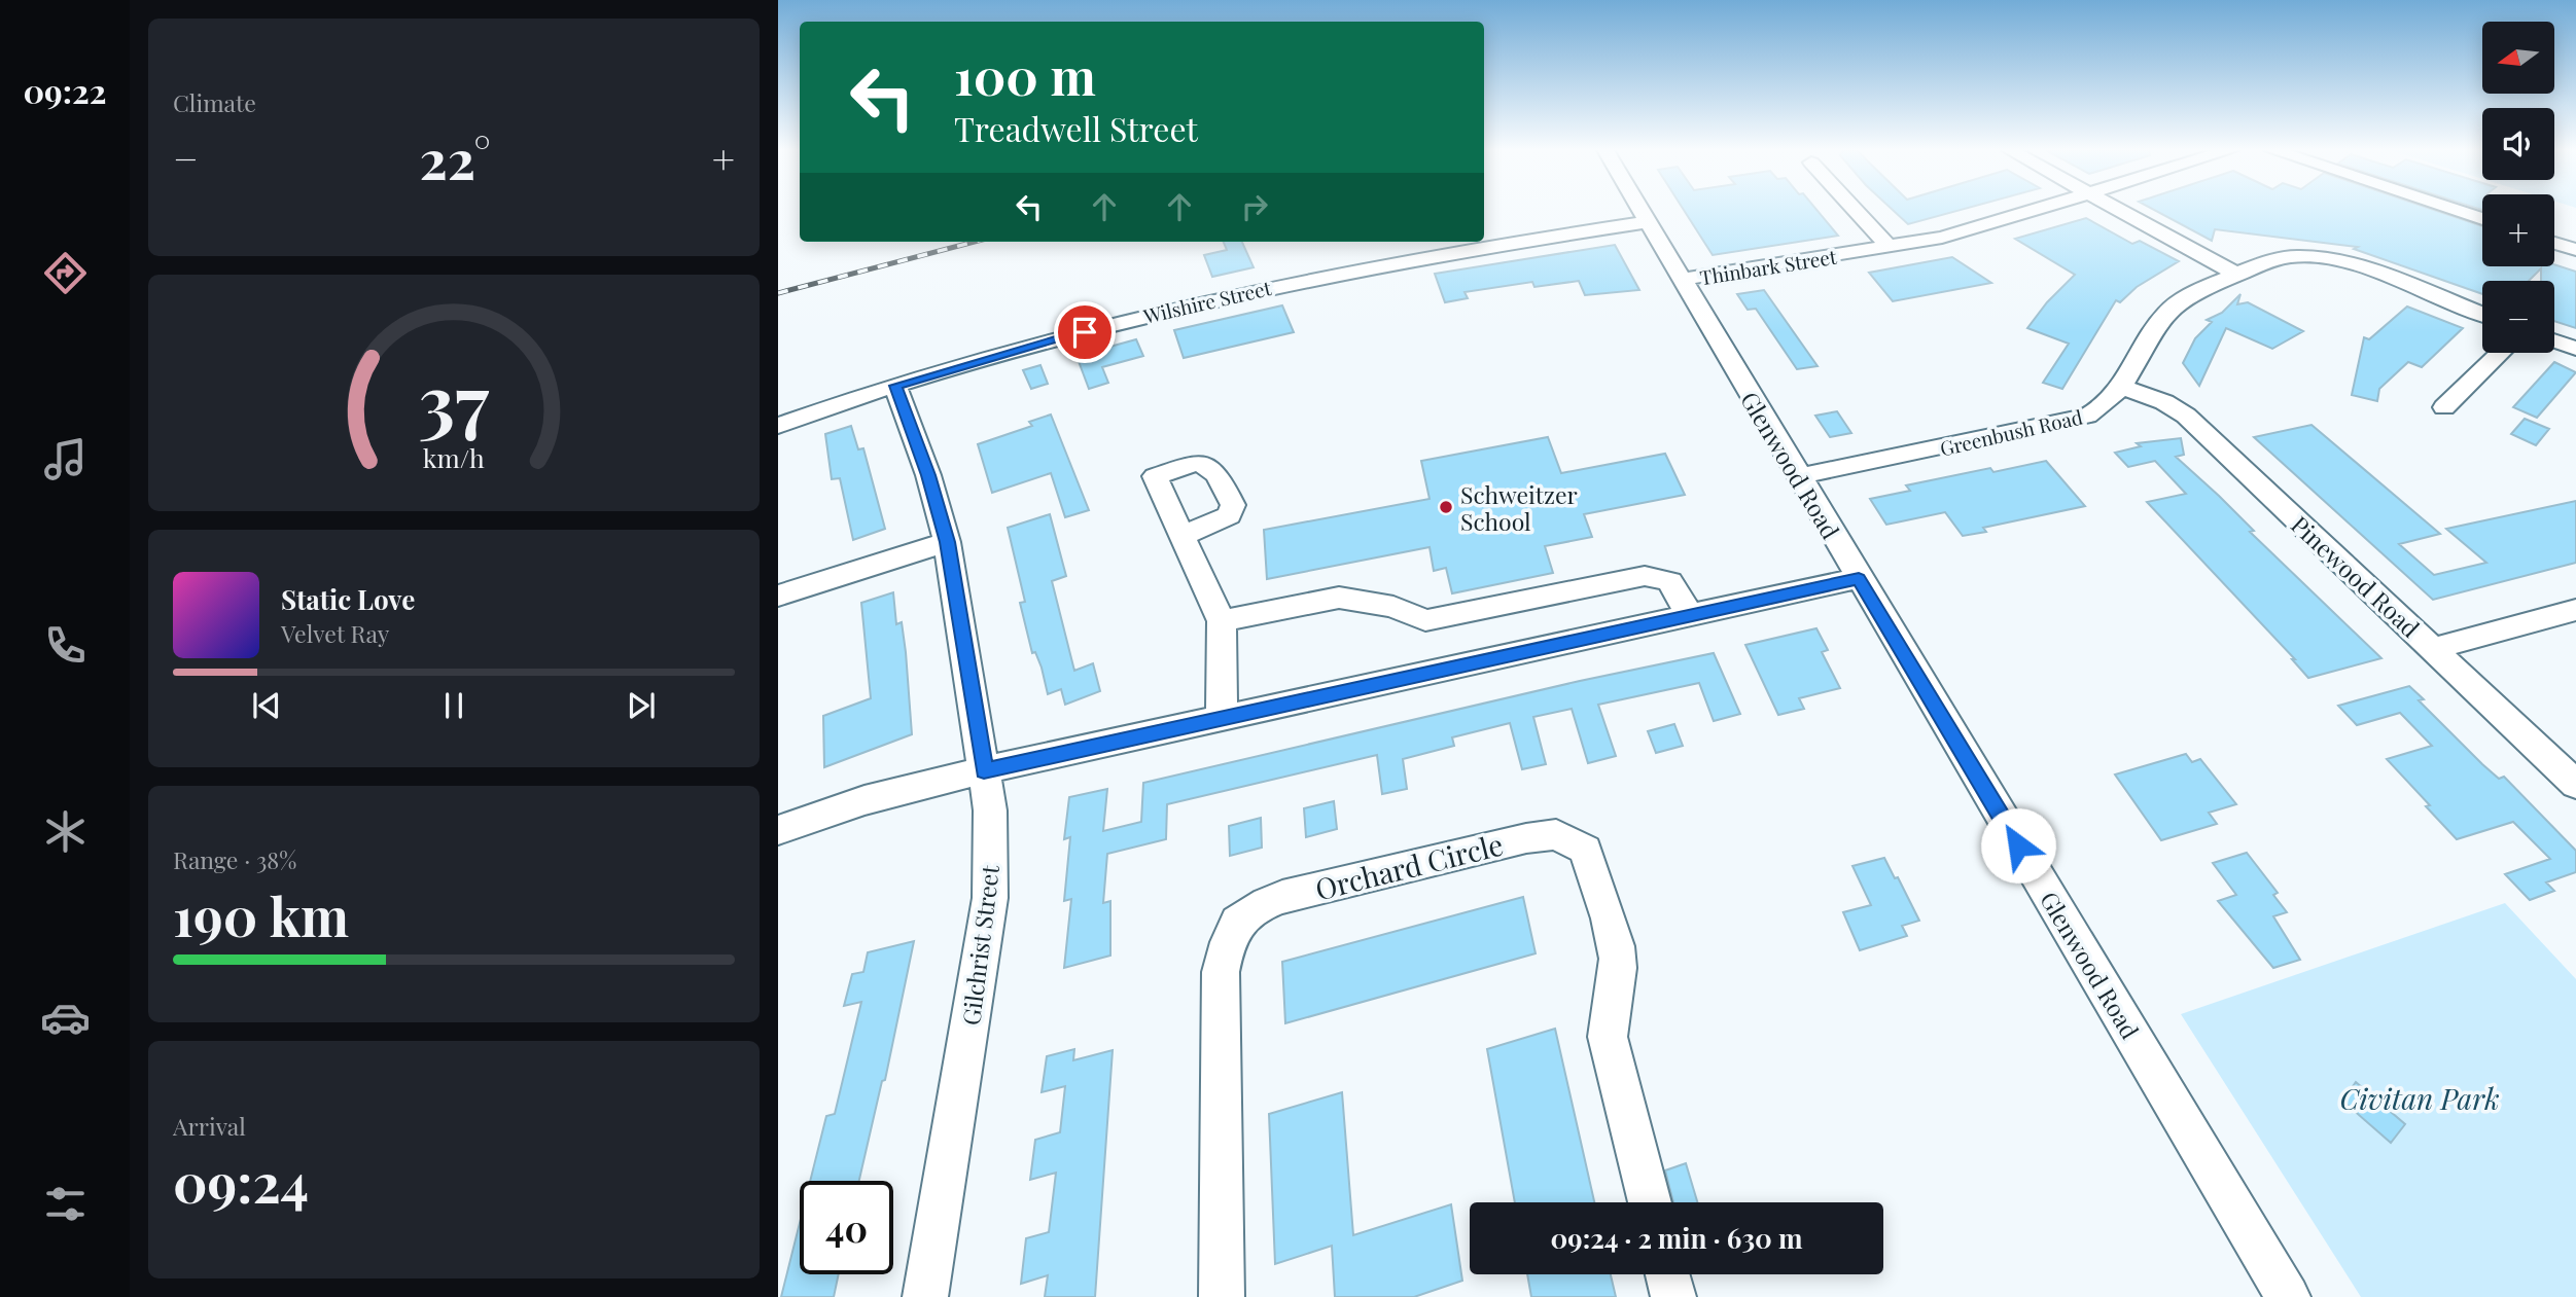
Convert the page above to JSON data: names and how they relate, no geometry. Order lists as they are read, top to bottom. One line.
{"streets":{"street":["Thinbark Street","Wilshire Street","Greenbush Road","Glenwood Road","Pinewood Road","Orchard Circle","Gilchrist Street"]},"crossings":[["Thinbark Street","Glenwood Road"],["Wilshire Street","Glenwood Road"],["Wilshire Street","Gilchrist Street"],["Greenbush Road","Glenwood Road"],["Greenbush Road","Pinewood Road"]],"parks":["Civitan Park"],"places":["Schweitzer School"],"north":"left","page":{"tabs":"09:22","tile":["Climate",["Range · 38%","190 km"],["Arrival","09:24"]],"map_buttons":["+","−"],"turn":["100 m","Treadwell Street"],"heat":["−","22°","+"],"song":["Static Love","Velvet Ray"],"limit":"40","trip":"09:24 · 2 min · 630 m","gauge":["37","km/h"]}}
